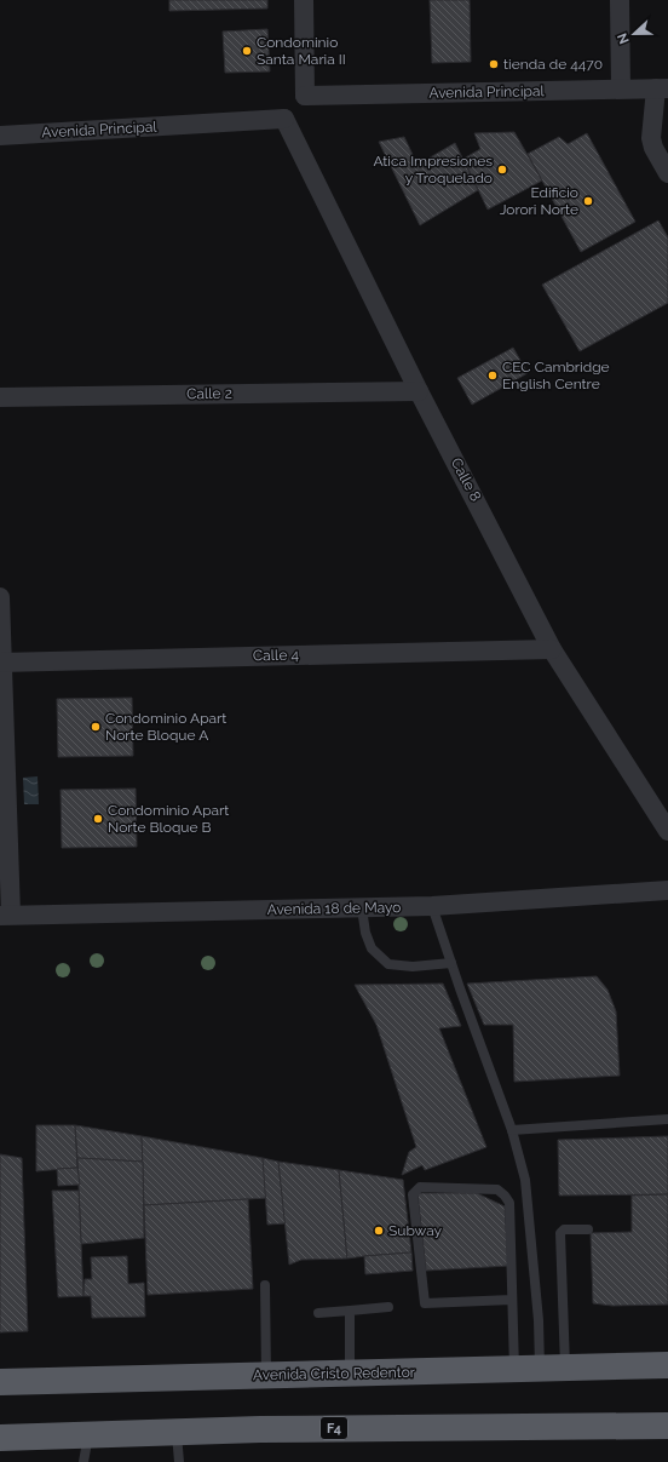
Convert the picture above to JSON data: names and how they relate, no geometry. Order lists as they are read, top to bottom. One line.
{"streets":{"highway":["Avenida Cristo Redentor","F4"],"street":["Avenida Principal","Calle 2","Calle 8","Calle 4","Avenida 18 de Mayo"]},"crossings":[["Avenida Principal","Calle 8"],["Calle 2","Calle 8"],["Calle 8","Calle 4"]],"places":["Condominio Santa Maria II","tienda de 4470","Atica Impresiones y Troquelado","Edificio Jorori Norte","CEC Cambridge English Centre","Condominio Apart Norte Bloque A","Condominio Apart Norte Bloque B","Subway"],"north":"left"}
